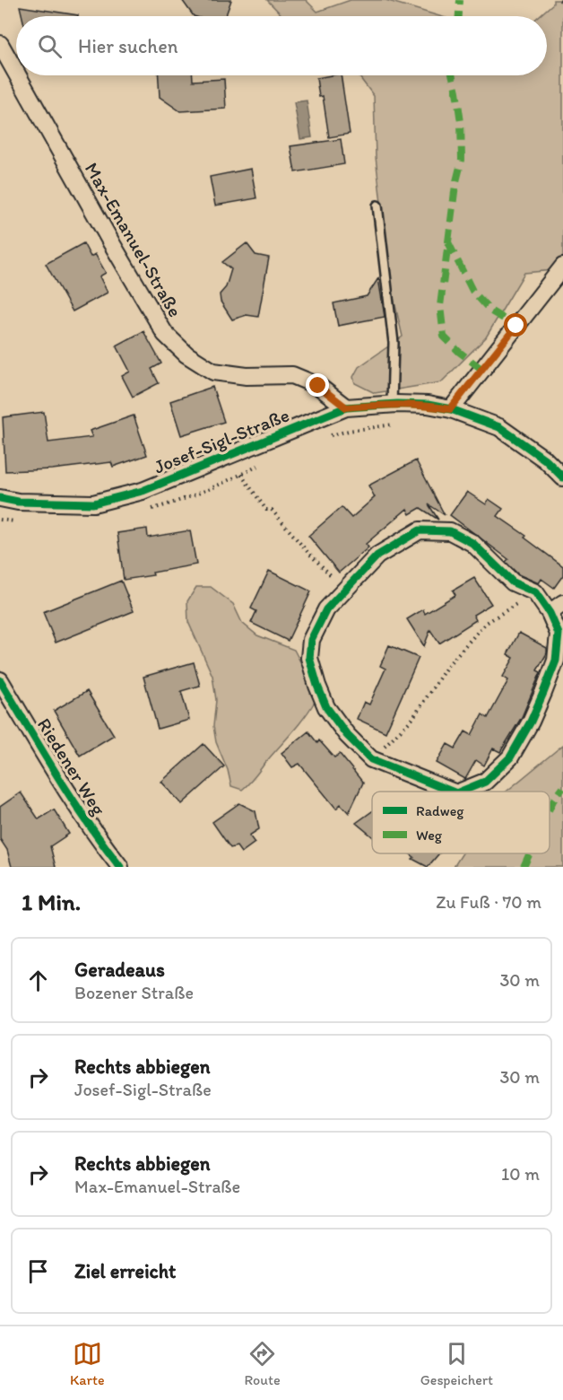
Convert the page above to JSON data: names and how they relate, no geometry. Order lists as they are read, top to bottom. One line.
{"streets":{"street":["Max-Emanuel-Straße","Josef-Sigl-Straße","Riedener Weg"]},"crossings":[["Max-Emanuel-Straße","Josef-Sigl-Straße"]],"legend":["Radweg","Weg"],"page":{"search":"Hier suchen","heading":["1 Min.","Zu Fuß · 70 m"],"list":[["Geradeaus","Bozener Straße","30 m"],["Rechts abbiegen","Josef-Sigl-Straße","30 m"],["Rechts abbiegen","Max-Emanuel-Straße","10 m"],"Ziel erreicht"],"nav":["Karte","Route","Gespeichert"]}}
